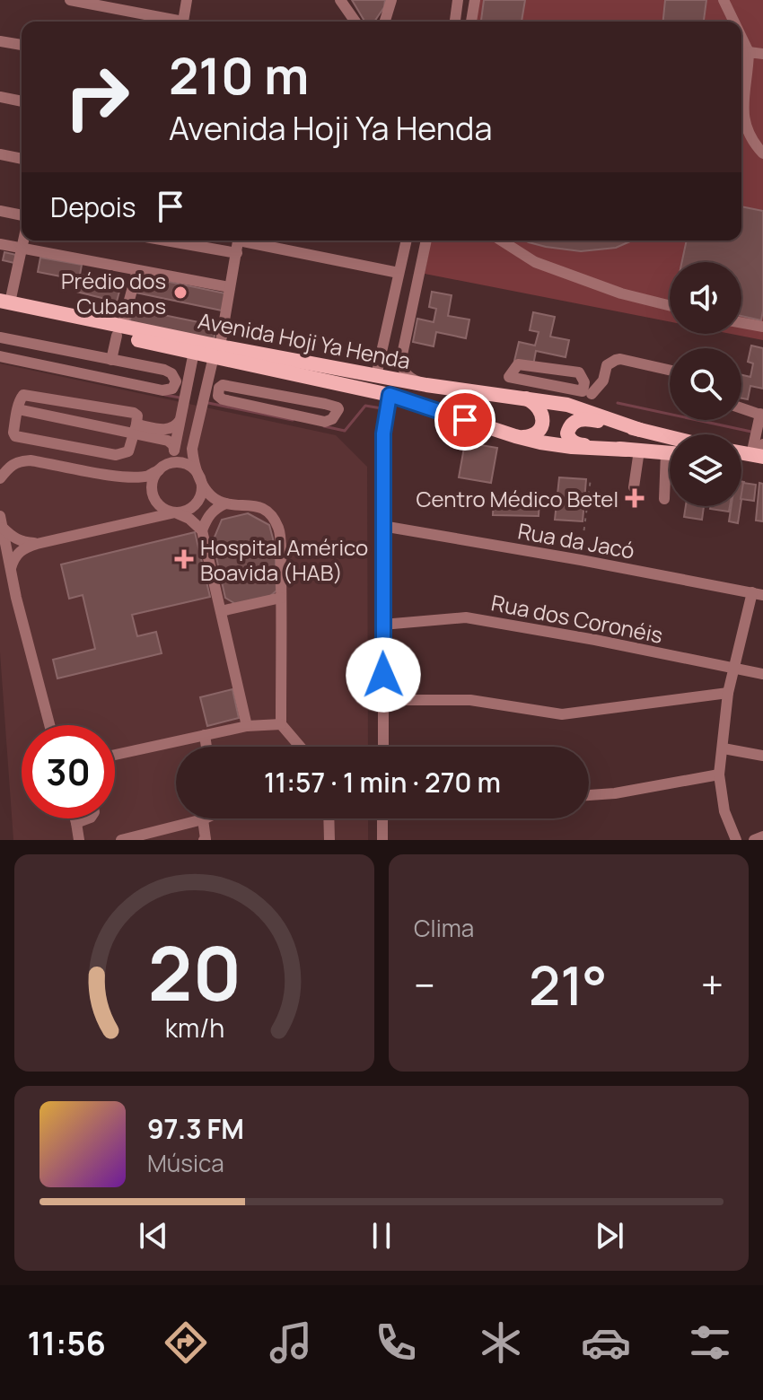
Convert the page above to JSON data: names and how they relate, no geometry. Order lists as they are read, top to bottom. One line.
{"streets":{"main road":["Avenida Hoji Ya Henda"],"street":["Rua da Jacó","Rua dos Coronéis"]},"places":{"other":["Prédio dos Cubanos"],"health":["Centro Médico Betel","Hospital Américo Boavida (HAB)"]},"page":{"turn":["210 m","Avenida Hoji Ya Henda"],"then":"Depois","limit":"30","trip":"11:57 · 1 min · 270 m","tile":"Clima","heat":["−","21°","+"],"song":["97.3 FM","Música"],"tabs":"11:56","gauge":["20","km/h"]}}
